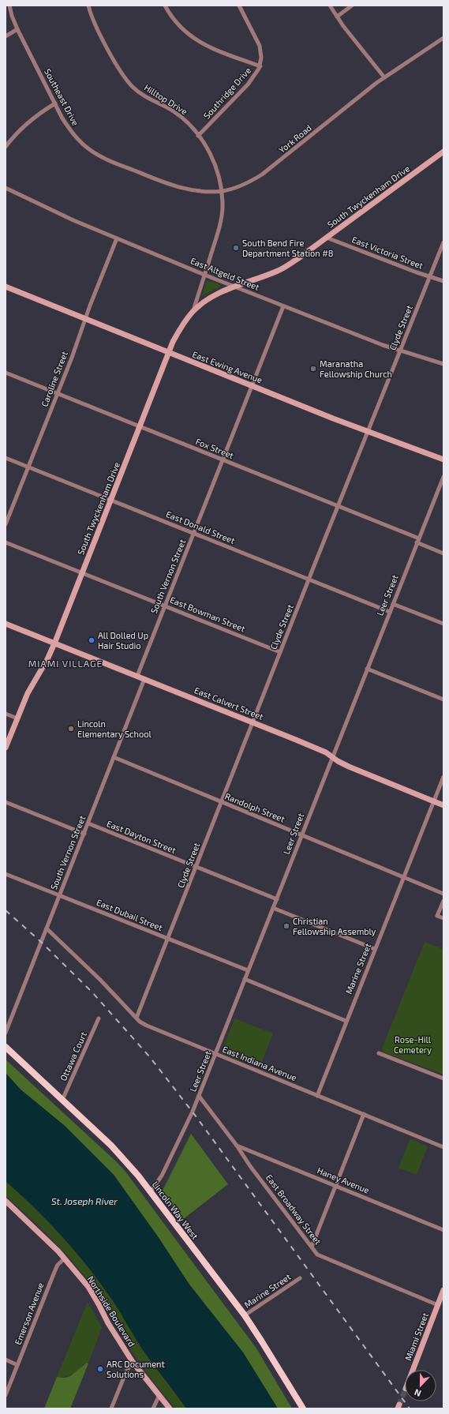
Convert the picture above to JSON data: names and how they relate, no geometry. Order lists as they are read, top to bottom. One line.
{"streets":{"main road":["Lincoln Way West"],"street":["Southridge Drive","Southeast Drive","Hilltop Drive","York Road","South Twyckenham Drive","East Victoria Street","East Altgeld Street","Clyde Street","East Ewing Avenue","Caroline Street","Fox Street","East Donald Street","South Vernon Street","Leer Street","East Bowman Street","East Calvert Street","Randolph Street","East Dayton Street","East Dubail Street","Marine Street","Ottawa Court","East Indiana Avenue","Haney Avenue","East Broadway Street","Northside Boulevard","Emerson Avenue","Miami Street"]},"crossings":[["Southridge Drive","Hilltop Drive"],["Southeast Drive","Hilltop Drive"],["Southeast Drive","York Road"],["Hilltop Drive","York Road"],["South Twyckenham Drive","East Victoria Street"],["South Twyckenham Drive","East Altgeld Street"],["South Twyckenham Drive","East Ewing Avenue"],["South Twyckenham Drive","Fox Street"],["South Twyckenham Drive","East Donald Street"],["South Twyckenham Drive","East Bowman Street"],["South Twyckenham Drive","East Calvert Street"],["East Victoria Street","Clyde Street"],["East Altgeld Street","Clyde Street"],["East Altgeld Street","Caroline Street"],["East Altgeld Street","South Vernon Street"],["Clyde Street","East Ewing Avenue"],["Clyde Street","Fox Street"],["Clyde Street","East Donald Street"],["Clyde Street","East Bowman Street"],["Clyde Street","East Calvert Street"],["Clyde Street","Randolph Street"],["Clyde Street","East Dayton Street"],["Clyde Street","East Dubail Street"],["Clyde Street","East Indiana Avenue"],["East Ewing Avenue","Caroline Street"],["East Ewing Avenue","South Vernon Street"],["Caroline Street","Fox Street"],["Caroline Street","East Donald Street"],["Fox Street","South Vernon Street"],["Fox Street","Leer Street"],["East Donald Street","South Vernon Street"],["East Donald Street","Leer Street"],["South Vernon Street","East Bowman Street"],["South Vernon Street","East Calvert Street"],["South Vernon Street","Randolph Street"],["South Vernon Street","East Dayton Street"],["South Vernon Street","East Dubail Street"],["South Vernon Street","East Indiana Avenue"],["Leer Street","East Calvert Street"],["Leer Street","Randolph Street"],["Leer Street","East Dayton Street"],["Leer Street","East Dubail Street"],["Leer Street","East Indiana Avenue"],["Leer Street","East Broadway Street"],["Leer Street","Lincoln Way West"],["East Calvert Street","Marine Street"],["Randolph Street","Marine Street"],["Marine Street","East Indiana Avenue"],["Marine Street","Lincoln Way West"],["Ottawa Court","Lincoln Way West"],["Haney Avenue","East Broadway Street"],["East Broadway Street","Miami Street"],["Northside Boulevard","Emerson Avenue"]],"districts":["MIAMI VILLAGE"],"water":["St. Joseph River"],"parks":["Rose-Hill Cemetery"],"places":["South Bend Fire Department Station #8","Maranatha Fellowship Church","All Dolled Up Hair Studio","Lincoln Elementary School","Christian Fellowship Assembly","ARC Document Solutions"],"north":"bottom"}
